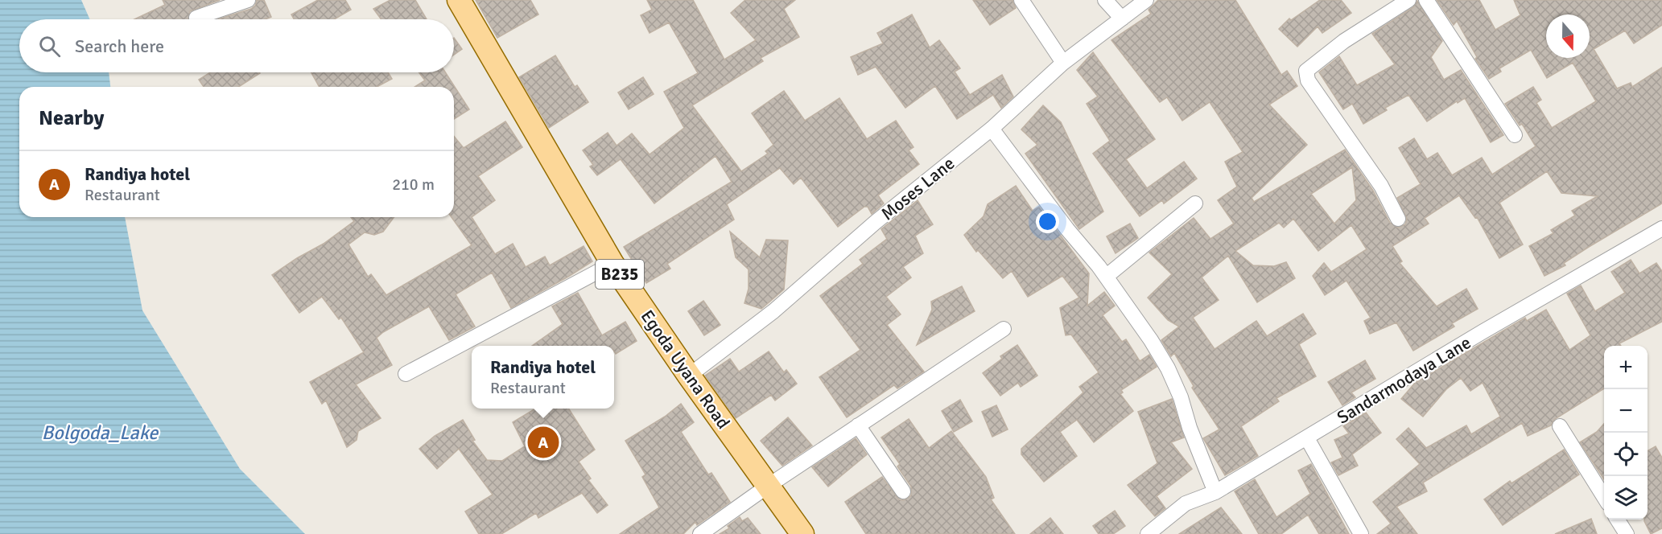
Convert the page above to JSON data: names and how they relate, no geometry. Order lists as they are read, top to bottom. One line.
{"streets":{"main road":["B235","Egoda Uyana Road"],"street":["Moses Lane","Sandarmodaya Lane"]},"crossings":[["Moses Lane","Egoda Uyana Road"]],"water":["Bolgoda_Lake"],"north":"bottom","page":{"search":"Search here","heading":"Nearby","list":[{"mark":"A","name":"Randiya hotel","note":"Restaurant","value":"210 m"}],"map_buttons":["+","−"],"popup":["Randiya hotel","Restaurant"],"pins":"A"}}
